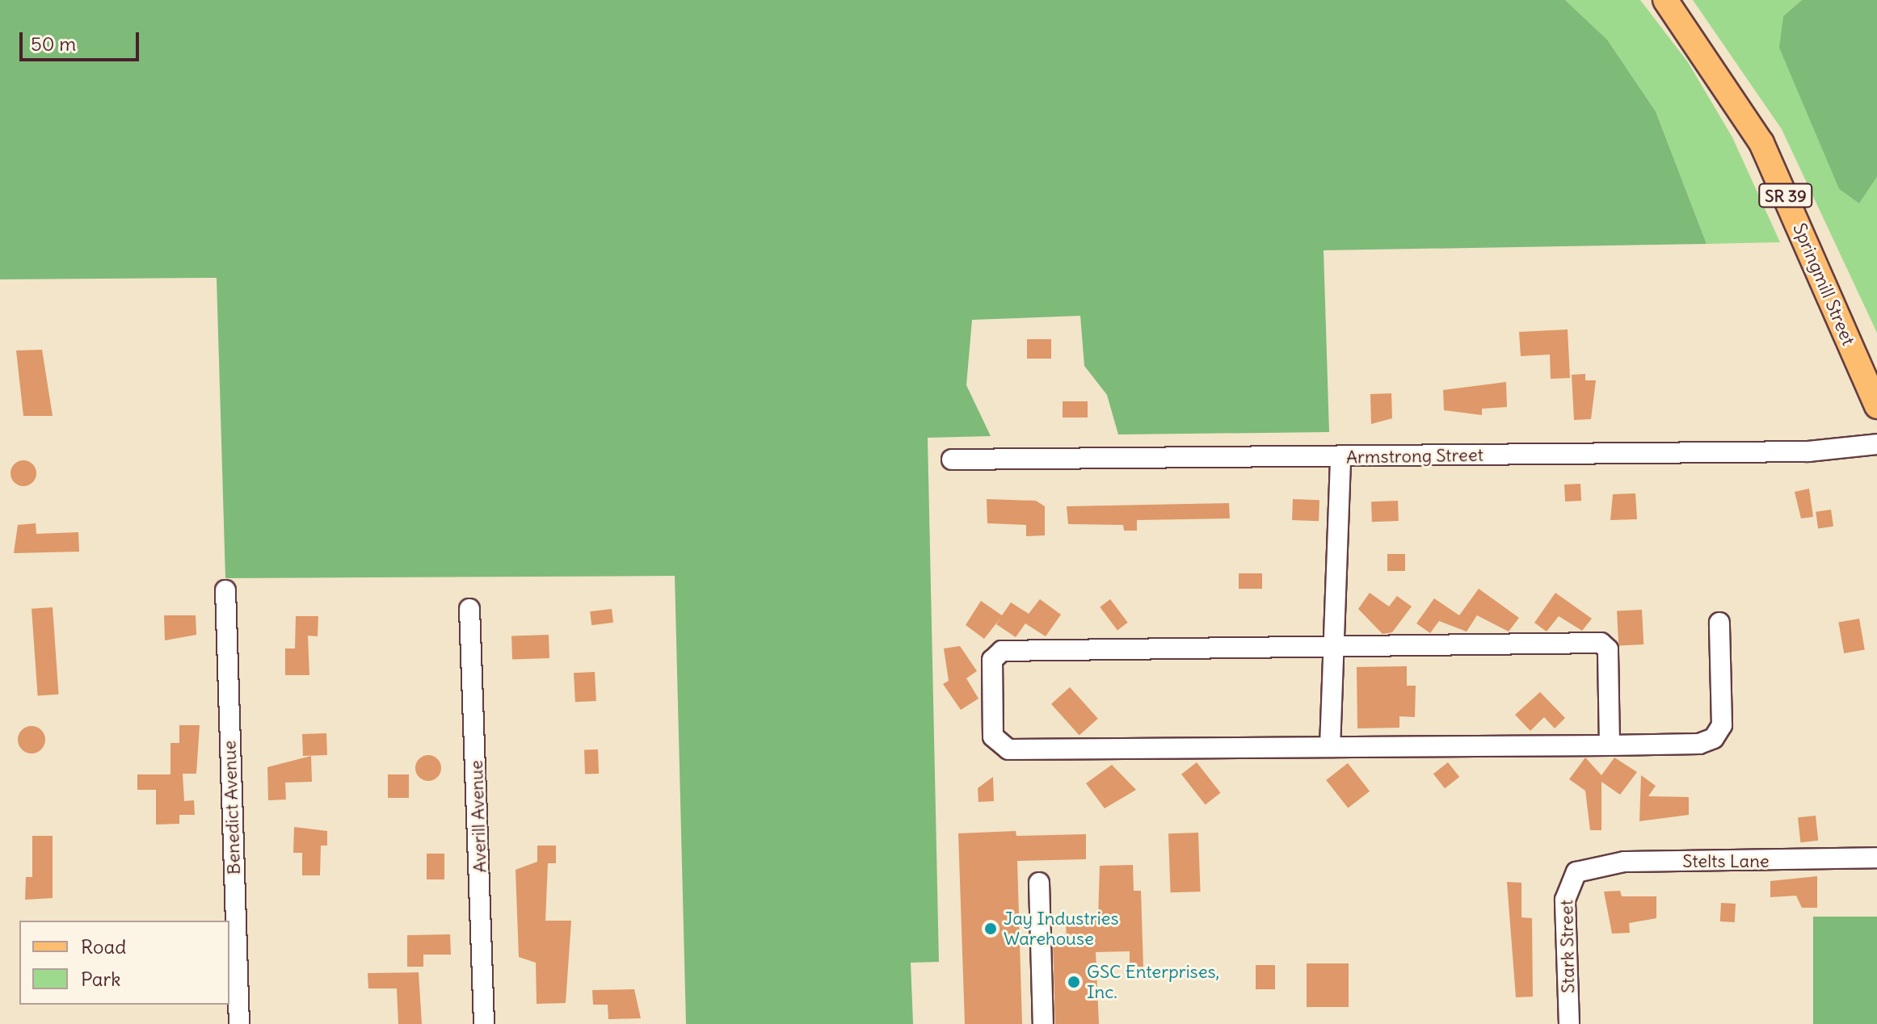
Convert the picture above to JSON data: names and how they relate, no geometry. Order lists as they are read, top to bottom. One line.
{"streets":{"main road":["SR 39","Springmill Street"],"street":["Armstrong Street","Benedict Avenue","Averill Avenue","Stelts Lane","Stark Street"]},"crossings":[["Stelts Lane","Stark Street"]],"places":["Jay Industries Warehouse","GSC Enterprises, Inc."],"legend":["Road","Park"],"scale_bar":"50 m"}
